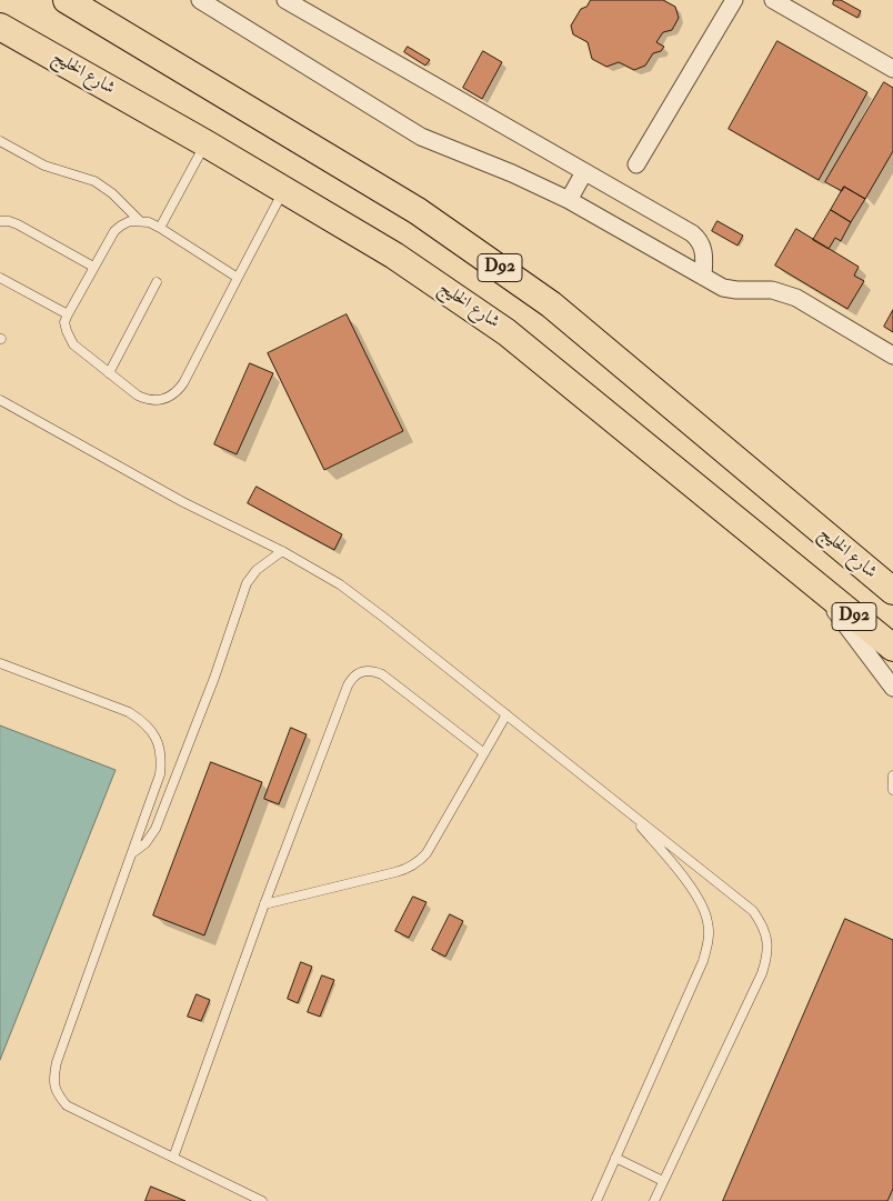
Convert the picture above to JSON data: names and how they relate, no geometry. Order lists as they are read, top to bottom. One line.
{"streets":{"main road":["شارع الخليج","D92"]}}
